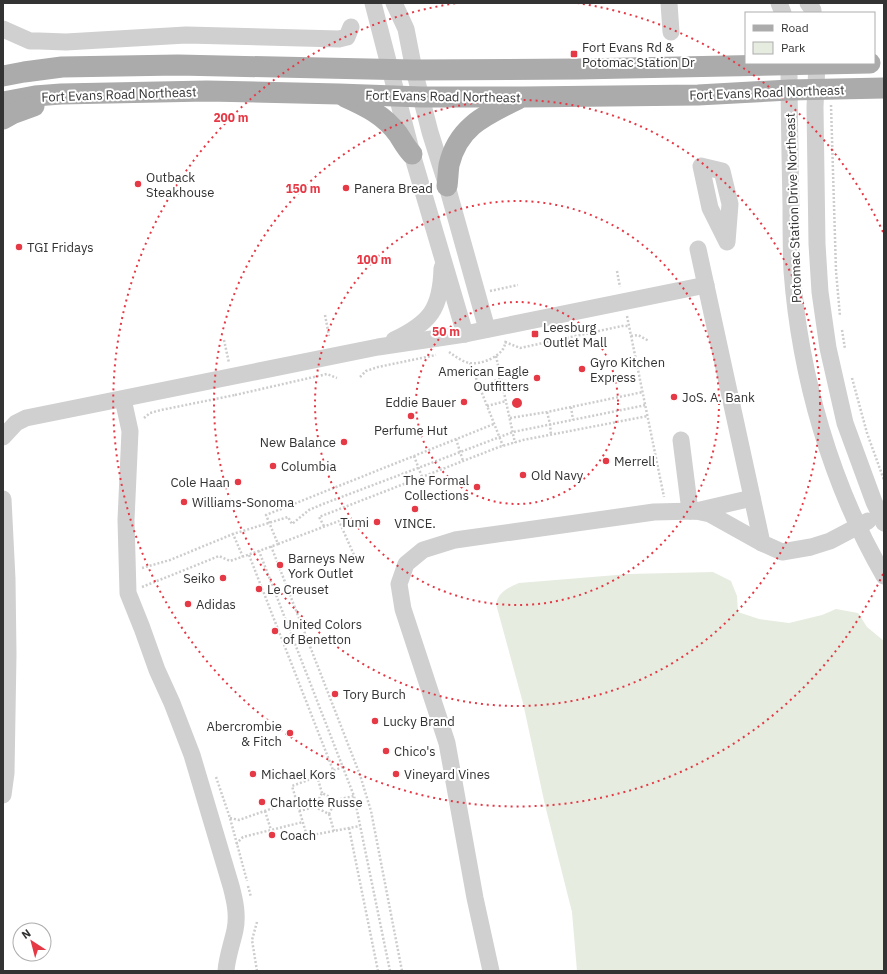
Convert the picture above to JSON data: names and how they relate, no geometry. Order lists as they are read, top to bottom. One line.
{"streets":{"main road":["Fort Evans Road Northeast"],"street":["Potomac Station Drive Northeast"]},"crossings":[["Fort Evans Road Northeast","Potomac Station Drive Northeast"]],"places":{"transit":["Fort Evans Rd & Potomac Station Dr","Leesburg Outlet Mall"],"other":["Outback Steakhouse","Panera Bread","TGI Fridays","Gyro Kitchen Express","American Eagle Outfitters","JoS. A. Bank","Eddie Bauer","Perfume Hut","New Balance","Merrell","Columbia","Old Navy","Cole Haan","The Formal Collections","Williams-Sonoma","VINCE.","Tumi","Barneys New York Outlet","Seiko","Le Creuset","Adidas","United Colors of Benetton","Tory Burch","Lucky Brand","Abercrombie & Fitch","Chico's","Michael Kors","Vineyard Vines","Charlotte Russe","Coach"]},"legend":["Road","Park"],"north":"top left","rings":["200 m","150 m","100 m","50 m"]}
